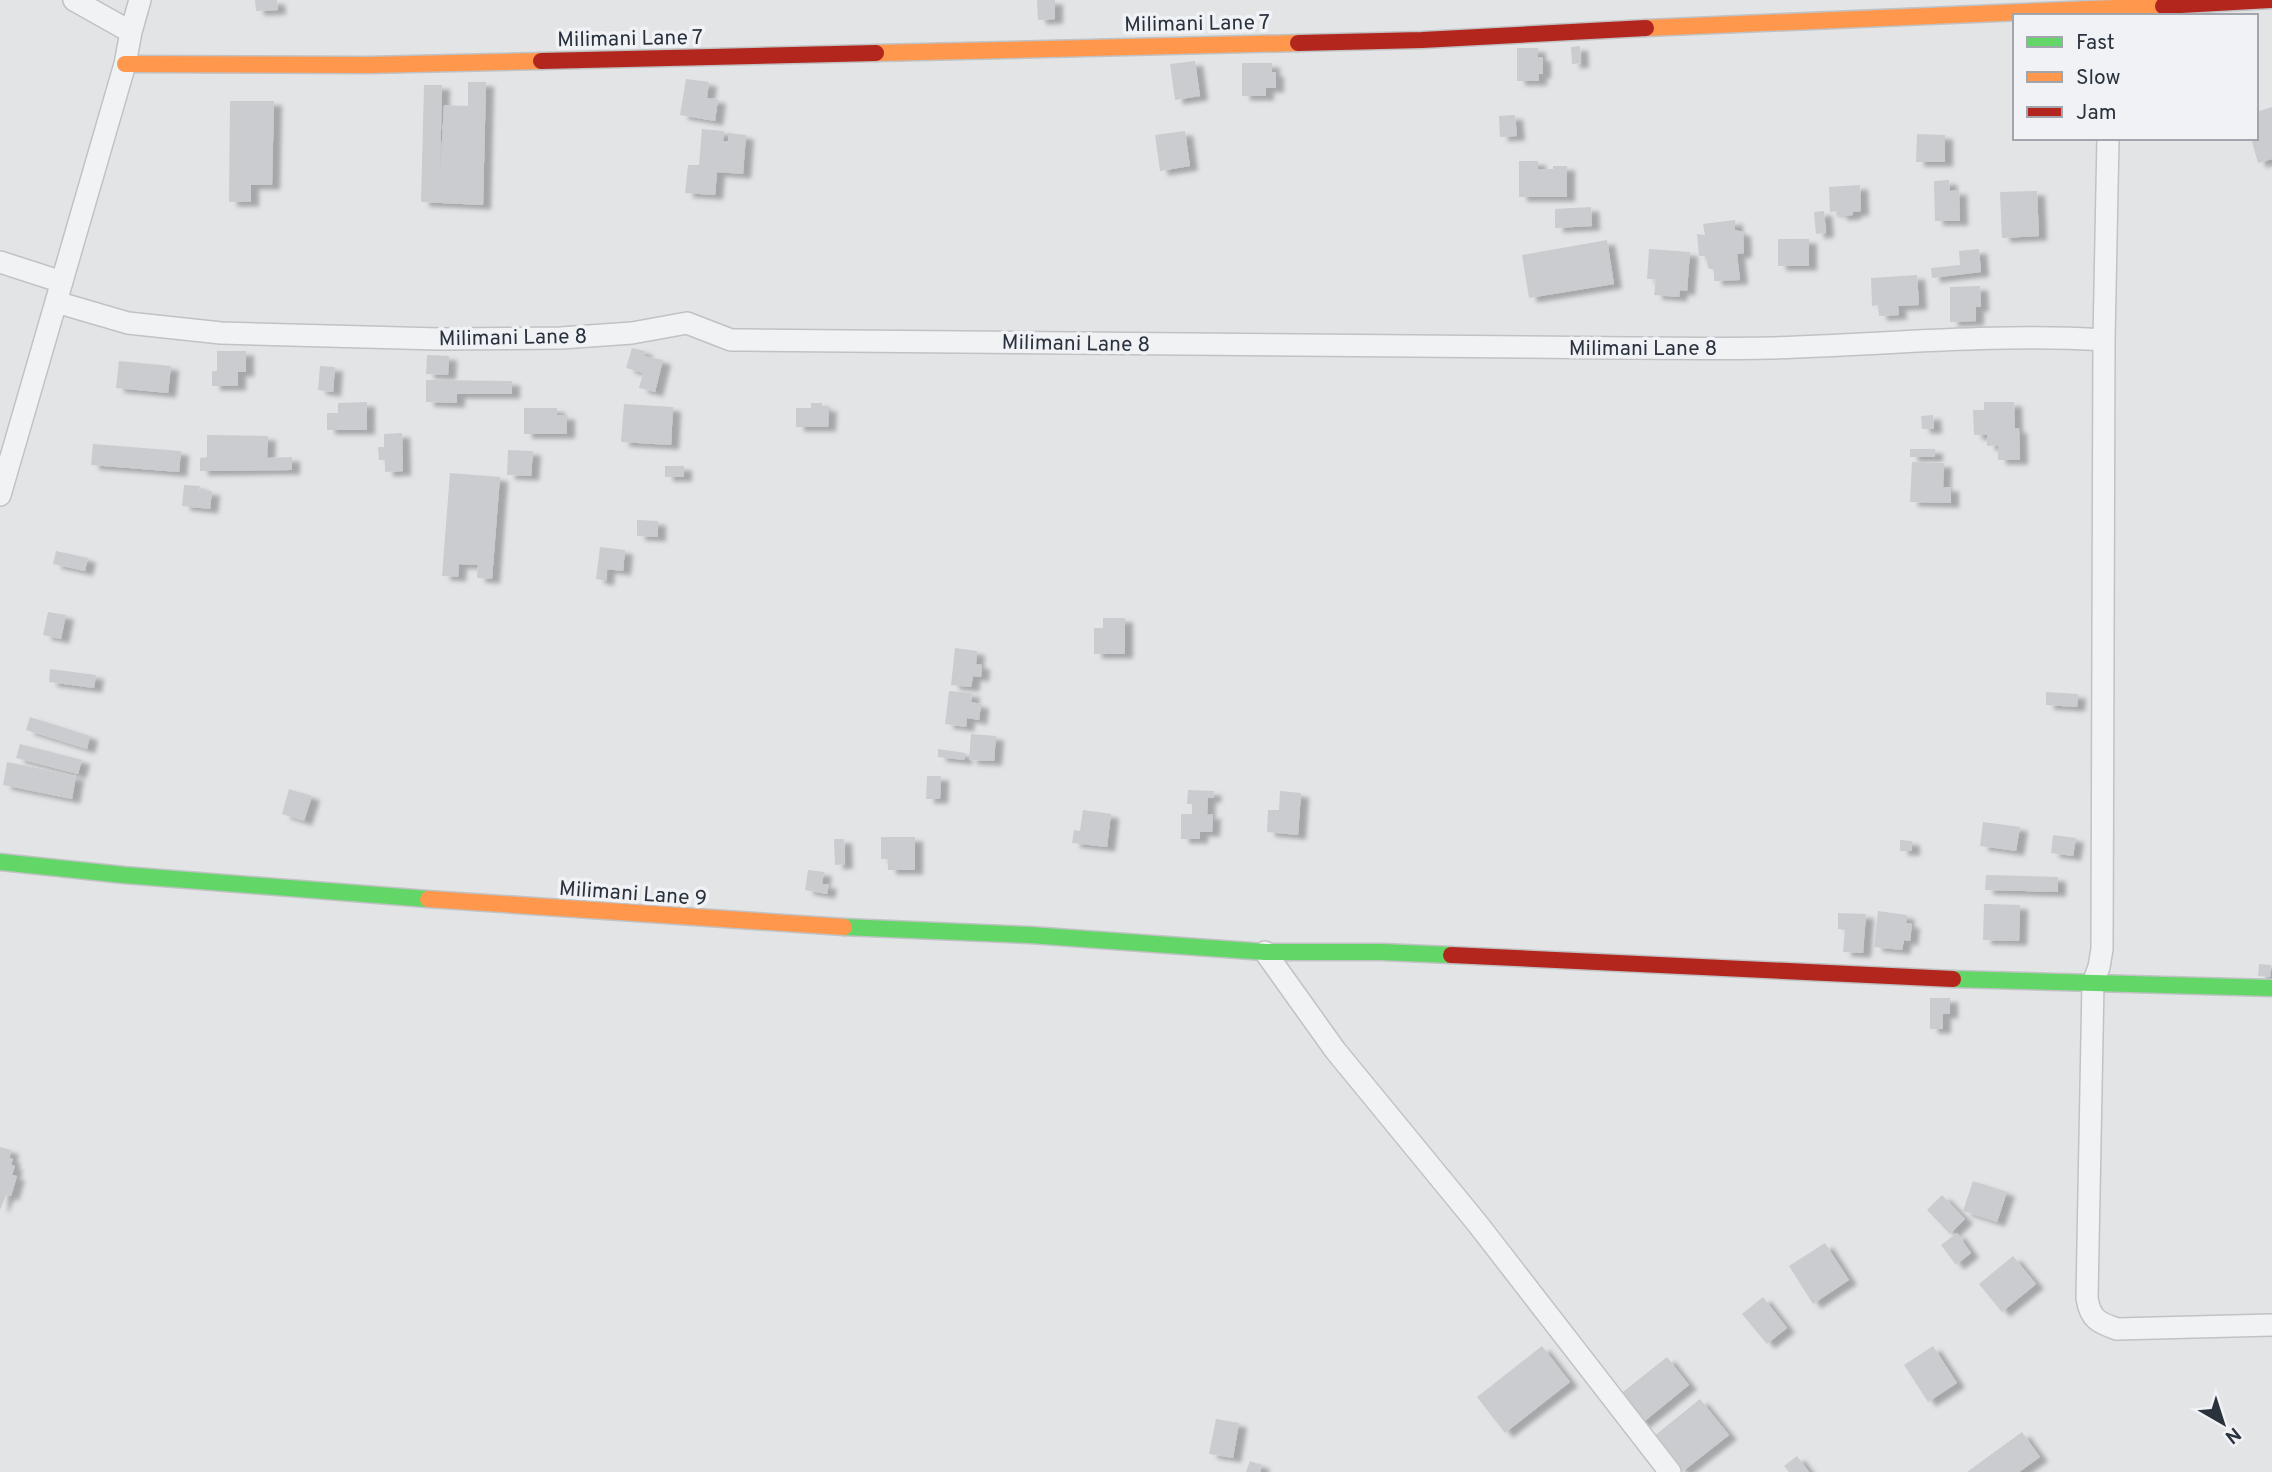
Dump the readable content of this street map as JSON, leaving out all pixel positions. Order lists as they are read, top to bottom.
{
  "streets": {
    "street": ["Milimani Lane 7", "Milimani Lane 8", "Milimani Lane 9"]
  },
  "legend": ["Fast", "Slow", "Jam"],
  "north": "bottom right"
}
